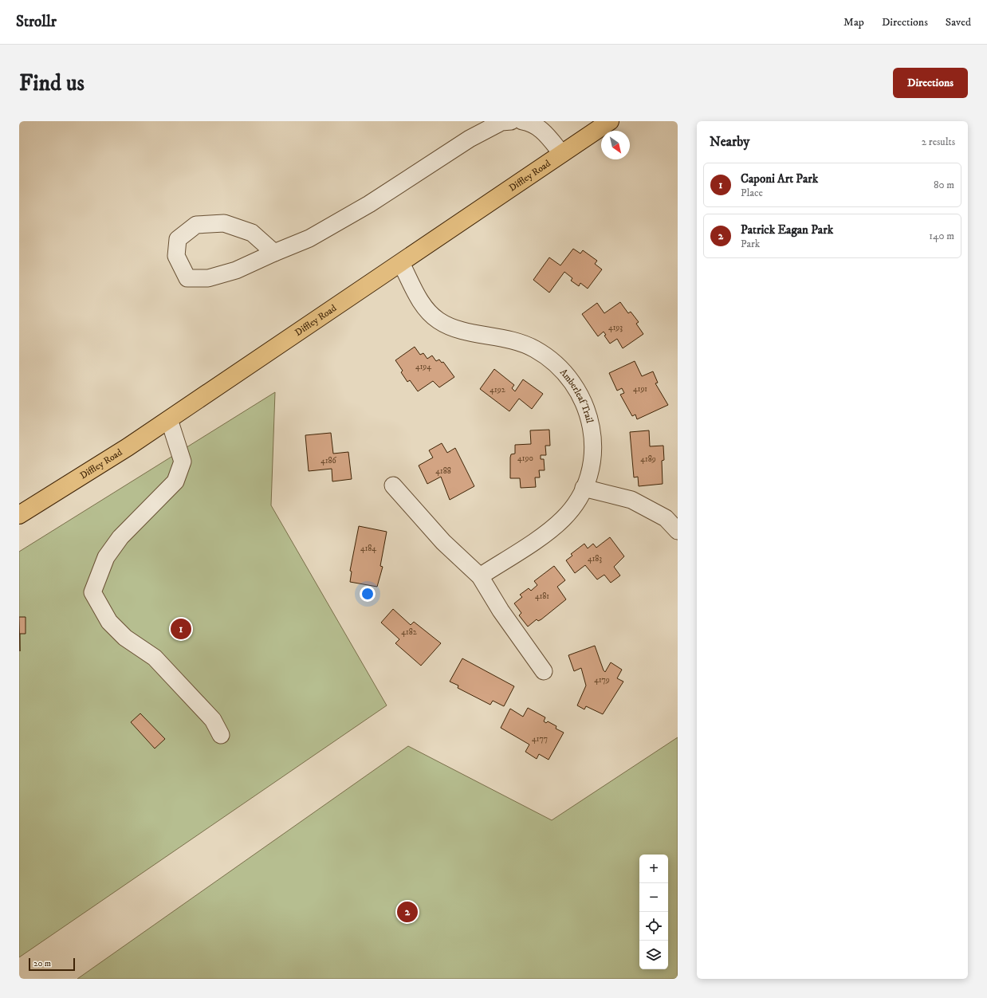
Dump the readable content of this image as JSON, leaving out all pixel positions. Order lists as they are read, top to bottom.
{
  "streets": {
    "main road": ["Diffley Road"],
    "street": ["Amberleaf Trail"]
  },
  "crossings": [
    ["Diffley Road", "Amberleaf Trail"]
  ],
  "house_numbers": [
    "4193",
    "4194",
    "4191",
    "4192",
    "4190",
    "4189",
    "4186",
    "4188",
    "4184",
    "4183",
    "4181",
    "4182",
    "4179",
    "4177"
  ],
  "scale_bar": "20 m",
  "north": "bottom right",
  "page": {
    "header": "Strollr",
    "nav": ["Map", "Directions", "Saved"],
    "buttons": "Directions",
    "title": "Find us",
    "heading": ["Nearby", "2 results"],
    "list": [
      {
        "mark": "1",
        "name": "Caponi Art Park",
        "note": "Place",
        "value": "80 m"
      },
      {
        "mark": "2",
        "name": "Patrick Eagan Park",
        "note": "Park",
        "value": "140 m"
      }
    ],
    "pins": ["1", "2"],
    "map_buttons": ["+", "−"],
    "scale": "20 m"
  }
}
